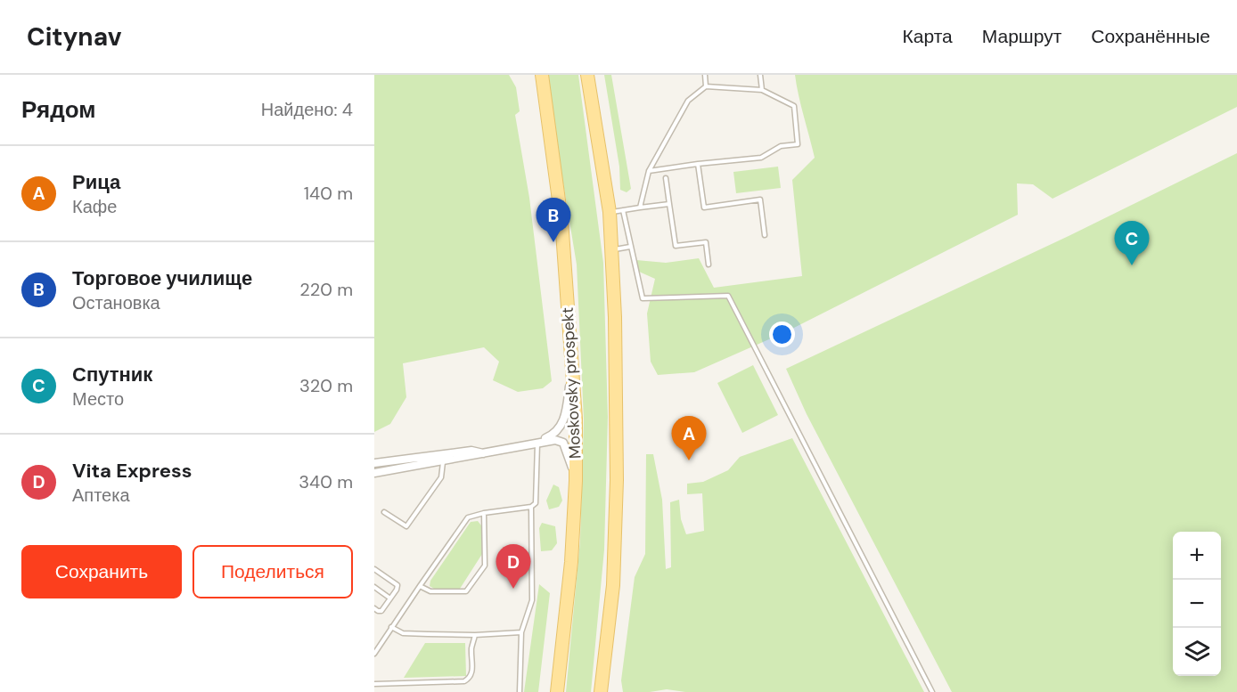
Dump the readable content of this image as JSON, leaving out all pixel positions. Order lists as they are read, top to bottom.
{
  "streets": {
    "main road": ["Moskovsky prospekt"]
  },
  "page": {
    "header": "Citynav",
    "nav": ["Карта", "Маршрут", "Сохранённые"],
    "heading": ["Рядом", "Найдено: 4"],
    "list": [
      {
        "mark": "A",
        "name": "Рица",
        "note": "Кафе",
        "value": "140 m"
      },
      {
        "mark": "B",
        "name": "Торговое училище",
        "note": "Остановка",
        "value": "220 m"
      },
      {
        "mark": "C",
        "name": "Спутник",
        "note": "Место",
        "value": "320 m"
      },
      {
        "mark": "D",
        "name": "Vita Express",
        "note": "Аптека",
        "value": "340 m"
      }
    ],
    "pins": [
      "B",
      "C",
      "A",
      "D"
    ],
    "buttons": ["Сохранить", "Поделиться"],
    "map_buttons": ["+", "−"]
  }
}
